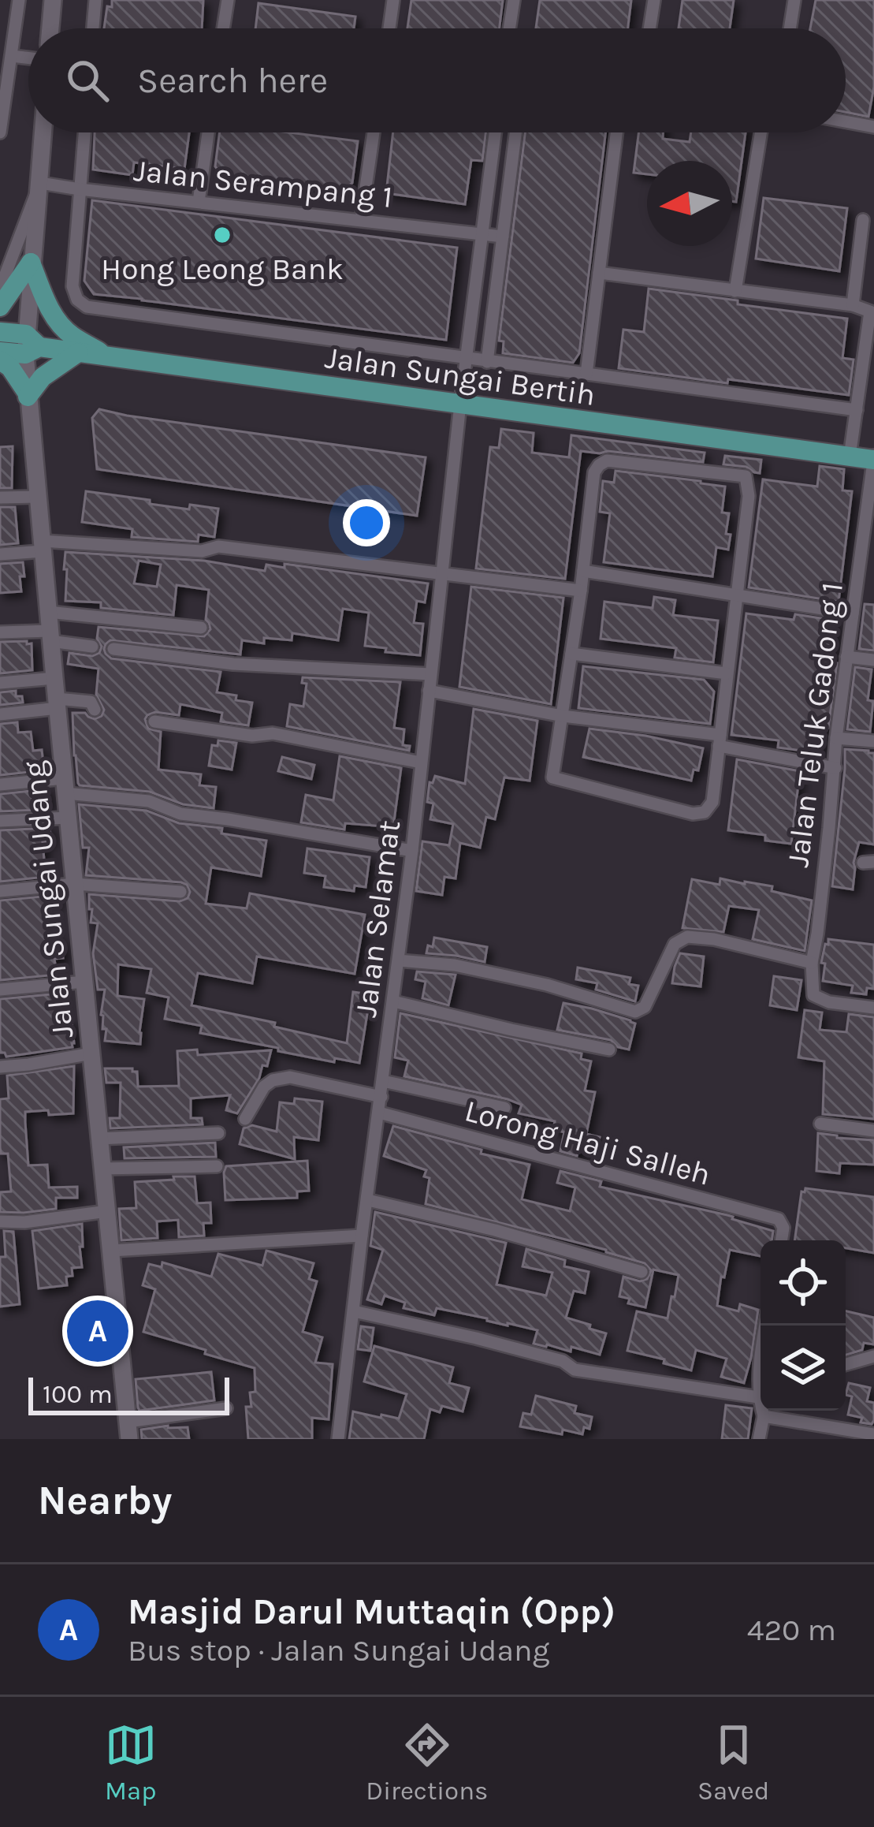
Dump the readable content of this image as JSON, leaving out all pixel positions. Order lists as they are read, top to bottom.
{
  "streets": {
    "main road": ["Jalan Sungai Bertih"],
    "street": [
      "Jalan Serampang 1",
      "Jalan Teluk Gadong 1",
      "Jalan Sungai Udang",
      "Jalan Selamat",
      "Lorong Haji Salleh"
    ]
  },
  "crossings": [
    ["Jalan Serampang 1", "Jalan Sungai Bertih"],
    ["Jalan Serampang 1", "Jalan Sungai Udang"],
    ["Jalan Serampang 1", "Jalan Selamat"],
    ["Jalan Sungai Bertih", "Jalan Teluk Gadong 1"],
    ["Jalan Sungai Bertih", "Jalan Sungai Udang"],
    ["Jalan Sungai Bertih", "Jalan Selamat"],
    ["Jalan Selamat", "Lorong Haji Salleh"]
  ],
  "places": ["Hong Leong Bank"],
  "scale_bar": "100 m",
  "north": "left",
  "page": {
    "search": "Search here",
    "pins": "A",
    "scale": "100 m",
    "heading": "Nearby",
    "list": [
      {
        "mark": "A",
        "name": "Masjid Darul Muttaqin (Opp)",
        "note": "Bus stop · Jalan Sungai Udang",
        "value": "420 m"
      }
    ],
    "nav": ["Map", "Directions", "Saved"]
  }
}
